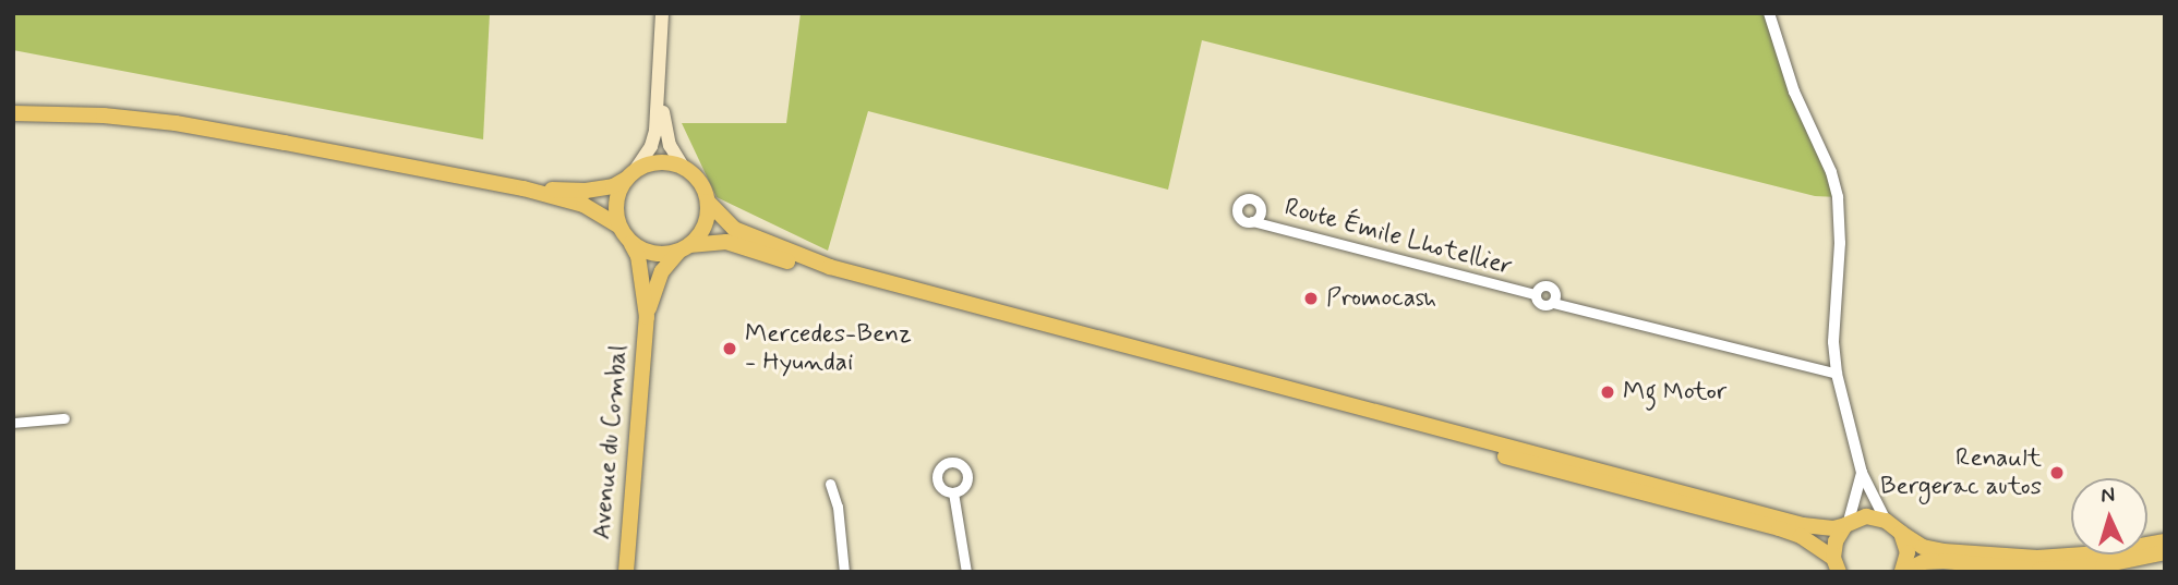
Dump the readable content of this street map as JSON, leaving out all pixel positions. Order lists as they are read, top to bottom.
{
  "streets": {
    "main road": ["Avenue du Combal"],
    "street": ["Route Émile Lhotellier"]
  },
  "places": [
    "Promocash",
    "Mercedes-Benz - Hyundai",
    "Mg Motor",
    "Renault Bergerac autos"
  ],
  "north": "top"
}
